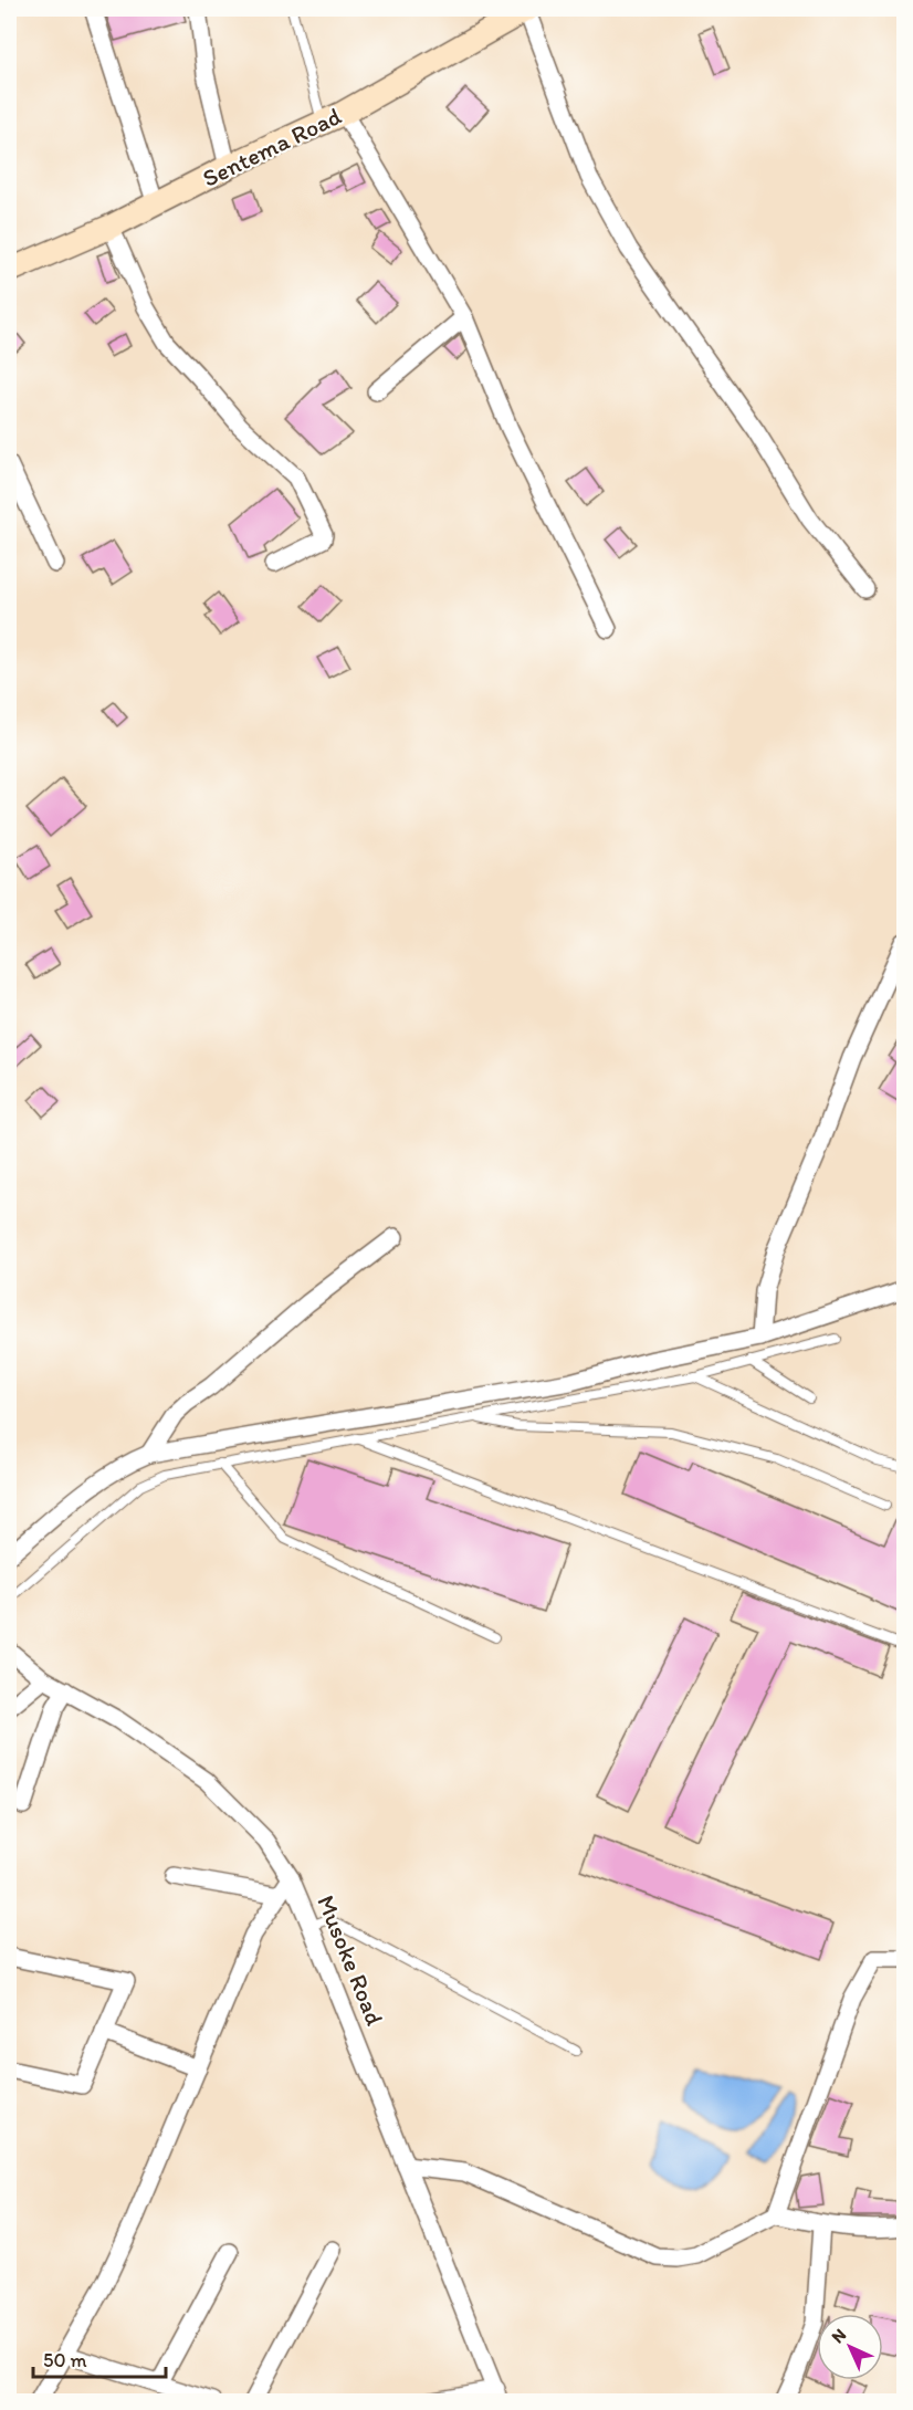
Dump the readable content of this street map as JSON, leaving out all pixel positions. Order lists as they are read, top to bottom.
{
  "streets": {
    "main road": ["Sentema Road"],
    "street": ["Musoke Road"]
  },
  "scale_bar": "50 m",
  "north": "top left"
}
